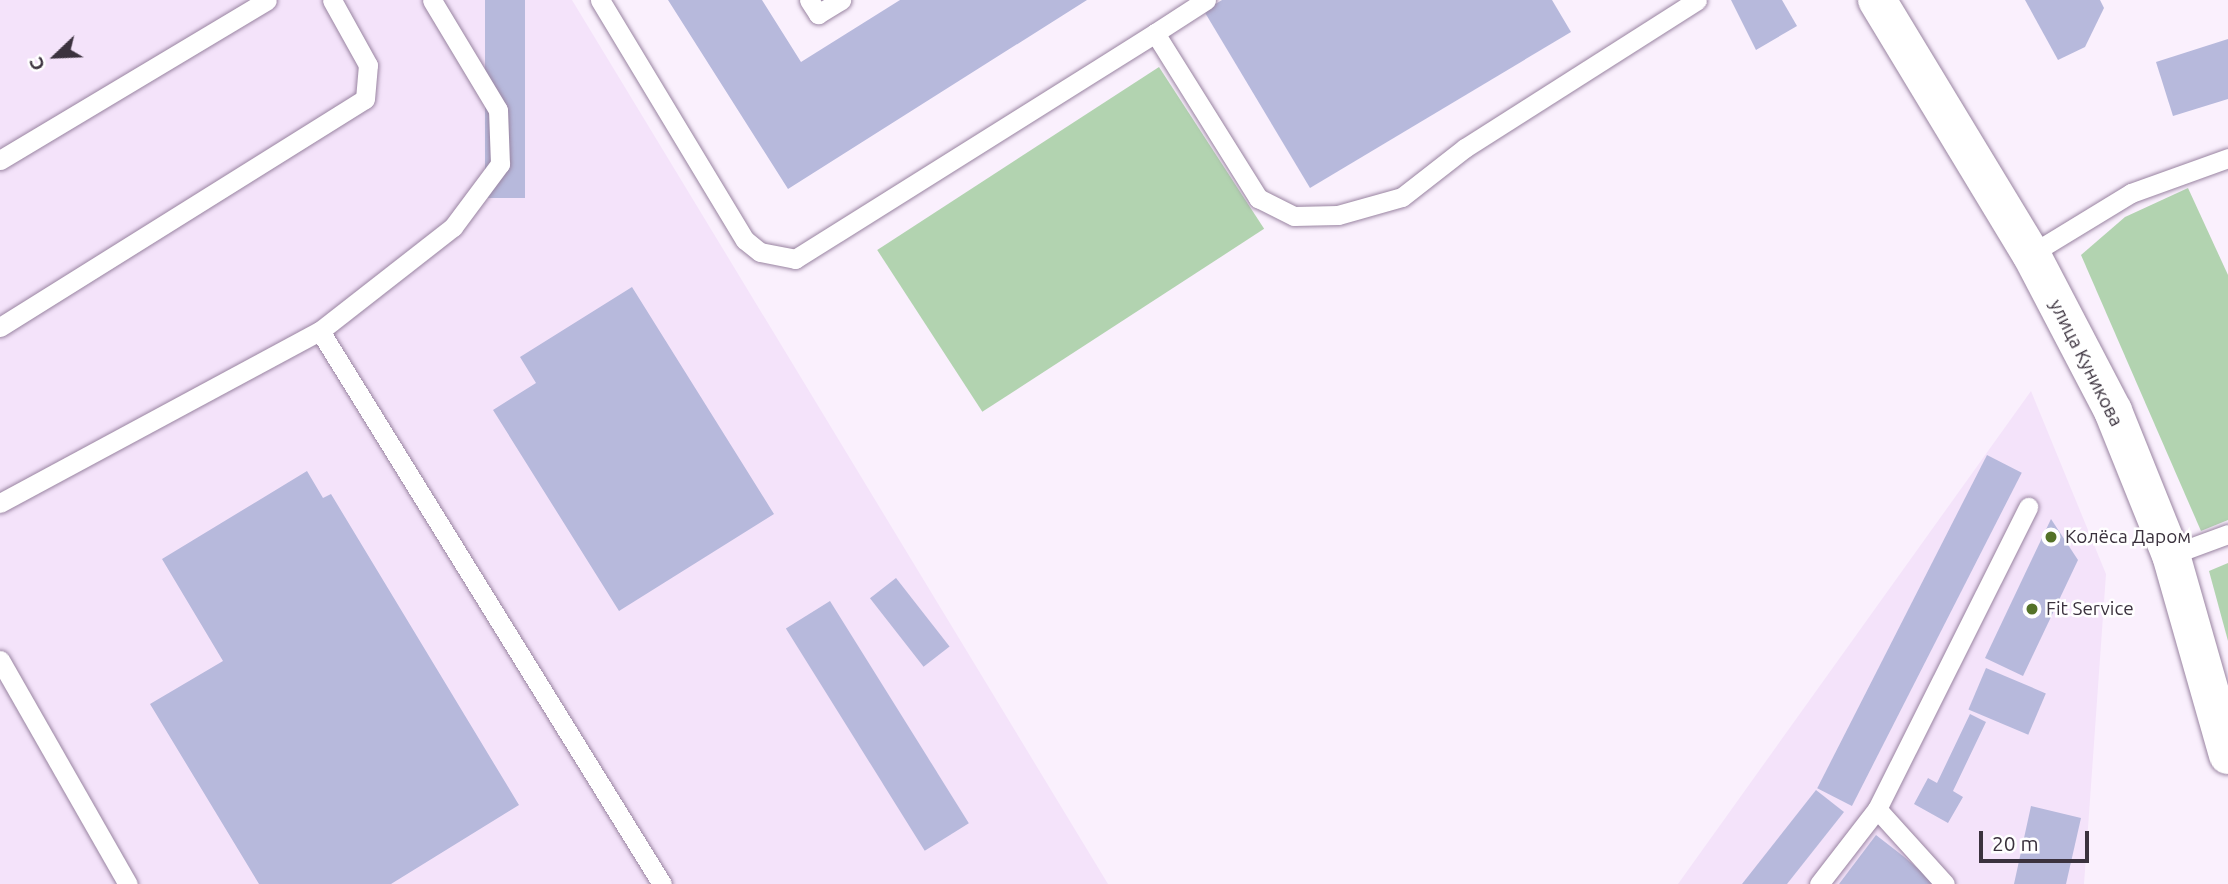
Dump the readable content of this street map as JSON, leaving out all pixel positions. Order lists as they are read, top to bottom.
{
  "streets": {
    "street": ["улица Куникова"]
  },
  "places": ["Колёса Даром", "Fit Service"],
  "scale_bar": "20 m",
  "north": "bottom left"
}
